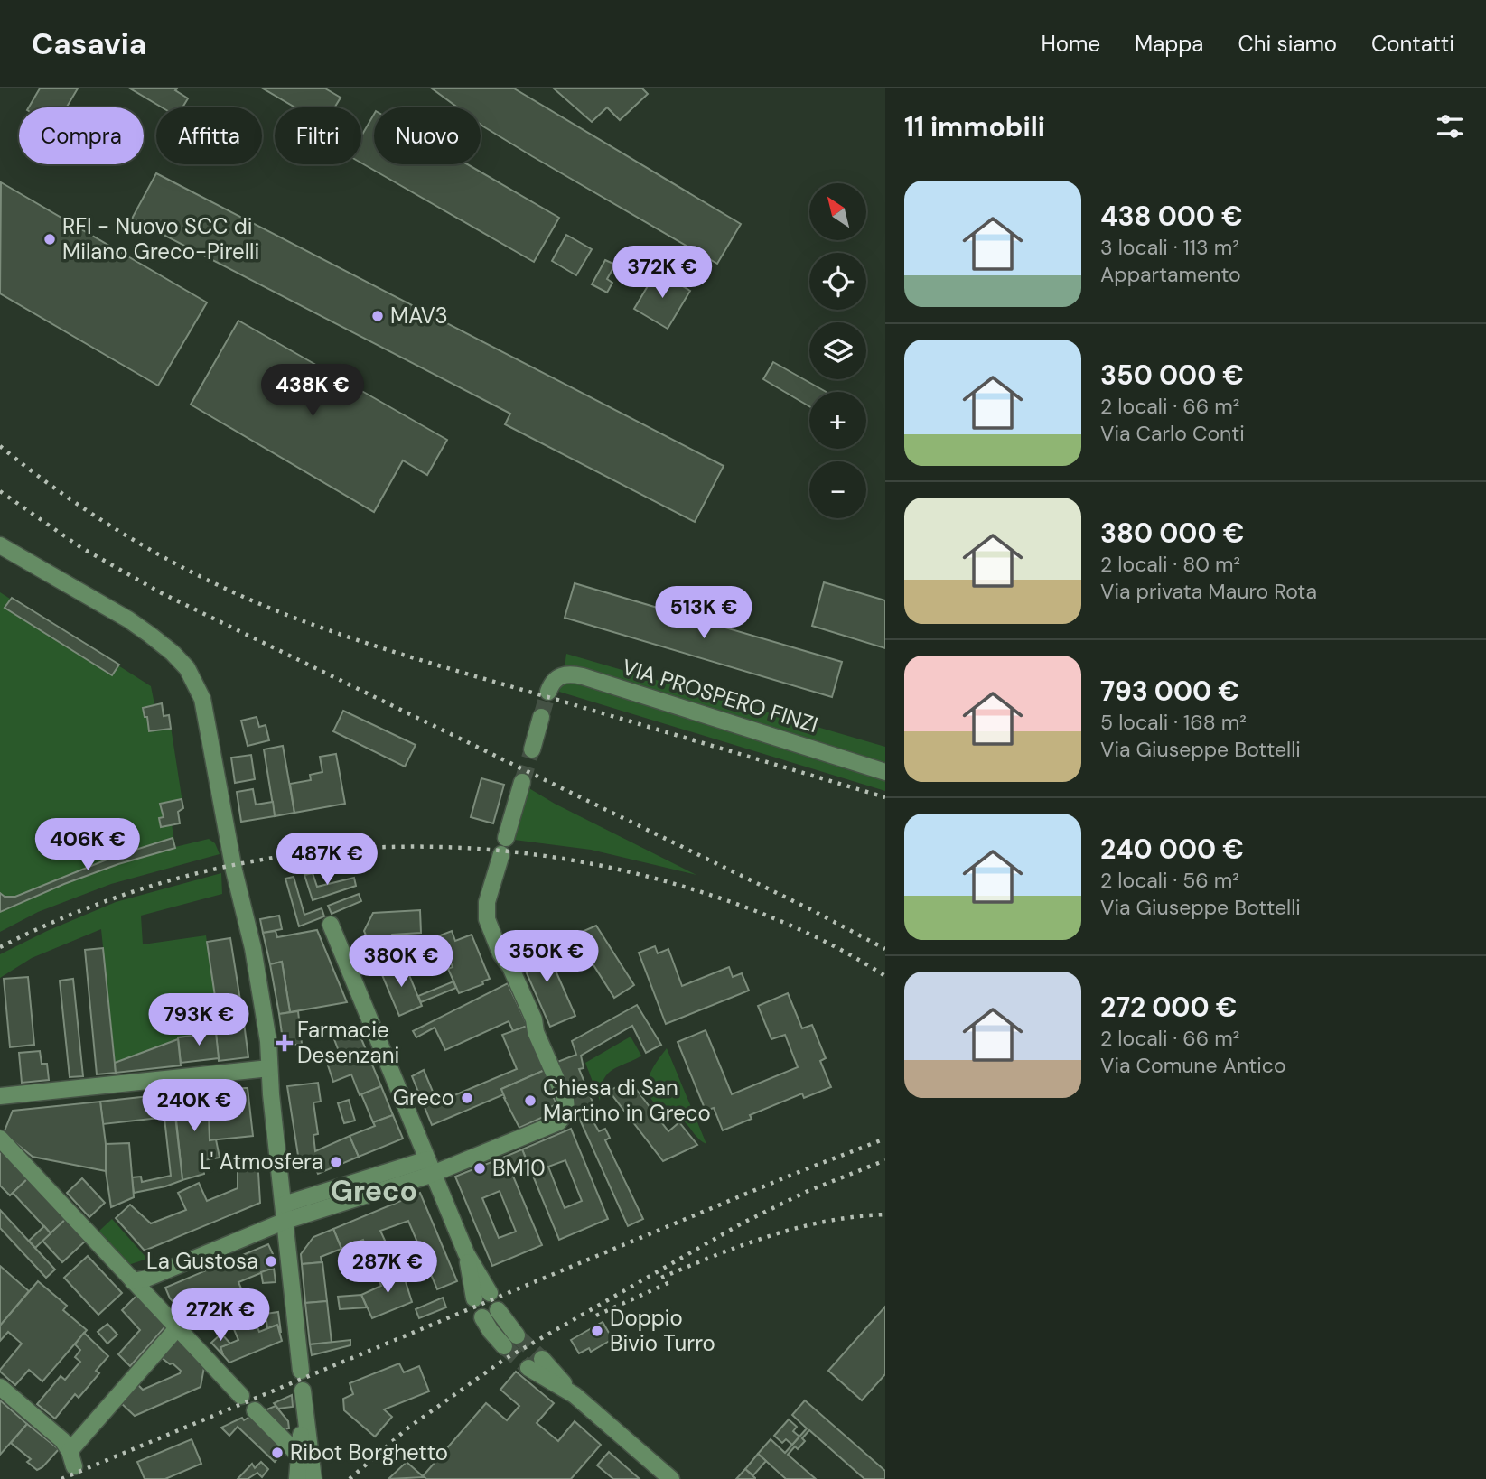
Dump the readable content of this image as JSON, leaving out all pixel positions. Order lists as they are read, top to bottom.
{
  "streets": {
    "street": ["VIA PROSPERO FINZI"]
  },
  "districts": ["Greco"],
  "places": {
    "other": [
      "RFI - Nuovo SCC di Milano Greco-Pirelli",
      "MAV3",
      "Greco",
      "Chiesa di San Martino in Greco",
      "L' Atmosfera",
      "BM10",
      "La Gustosa",
      "Doppio Bivio Turro",
      "Ribot Borghetto"
    ],
    "health": ["Farmacie Desenzani"]
  },
  "north": "top left",
  "page": {
    "header": "Casavia",
    "nav": [
      "Home",
      "Mappa",
      "Chi siamo",
      "Contatti"
    ],
    "heading": "11 immobili",
    "chip": [
      "Compra",
      "Affitta",
      "Filtri",
      "Nuovo"
    ],
    "list": [
      {
        "name": "438 000 €",
        "note": "3 locali · 113 m² · Appartamento"
      },
      {
        "name": "350 000 €",
        "note": "2 locali · 66 m² · Via Carlo Conti"
      },
      {
        "name": "380 000 €",
        "note": "2 locali · 80 m² · Via privata Mauro Rota"
      },
      {
        "name": "793 000 €",
        "note": "5 locali · 168 m² · Via Giuseppe Bottelli"
      },
      {
        "name": "240 000 €",
        "note": "2 locali · 56 m² · Via Giuseppe Bottelli"
      },
      {
        "name": "272 000 €",
        "note": "2 locali · 66 m² · Via Comune Antico"
      }
    ],
    "map_buttons": ["+", "−"],
    "price": [
      "372K €",
      "438K €",
      "513K €",
      "406K €",
      "487K €",
      "350K €",
      "380K €",
      "793K €",
      "240K €",
      "287K €",
      "272K €"
    ]
  }
}
